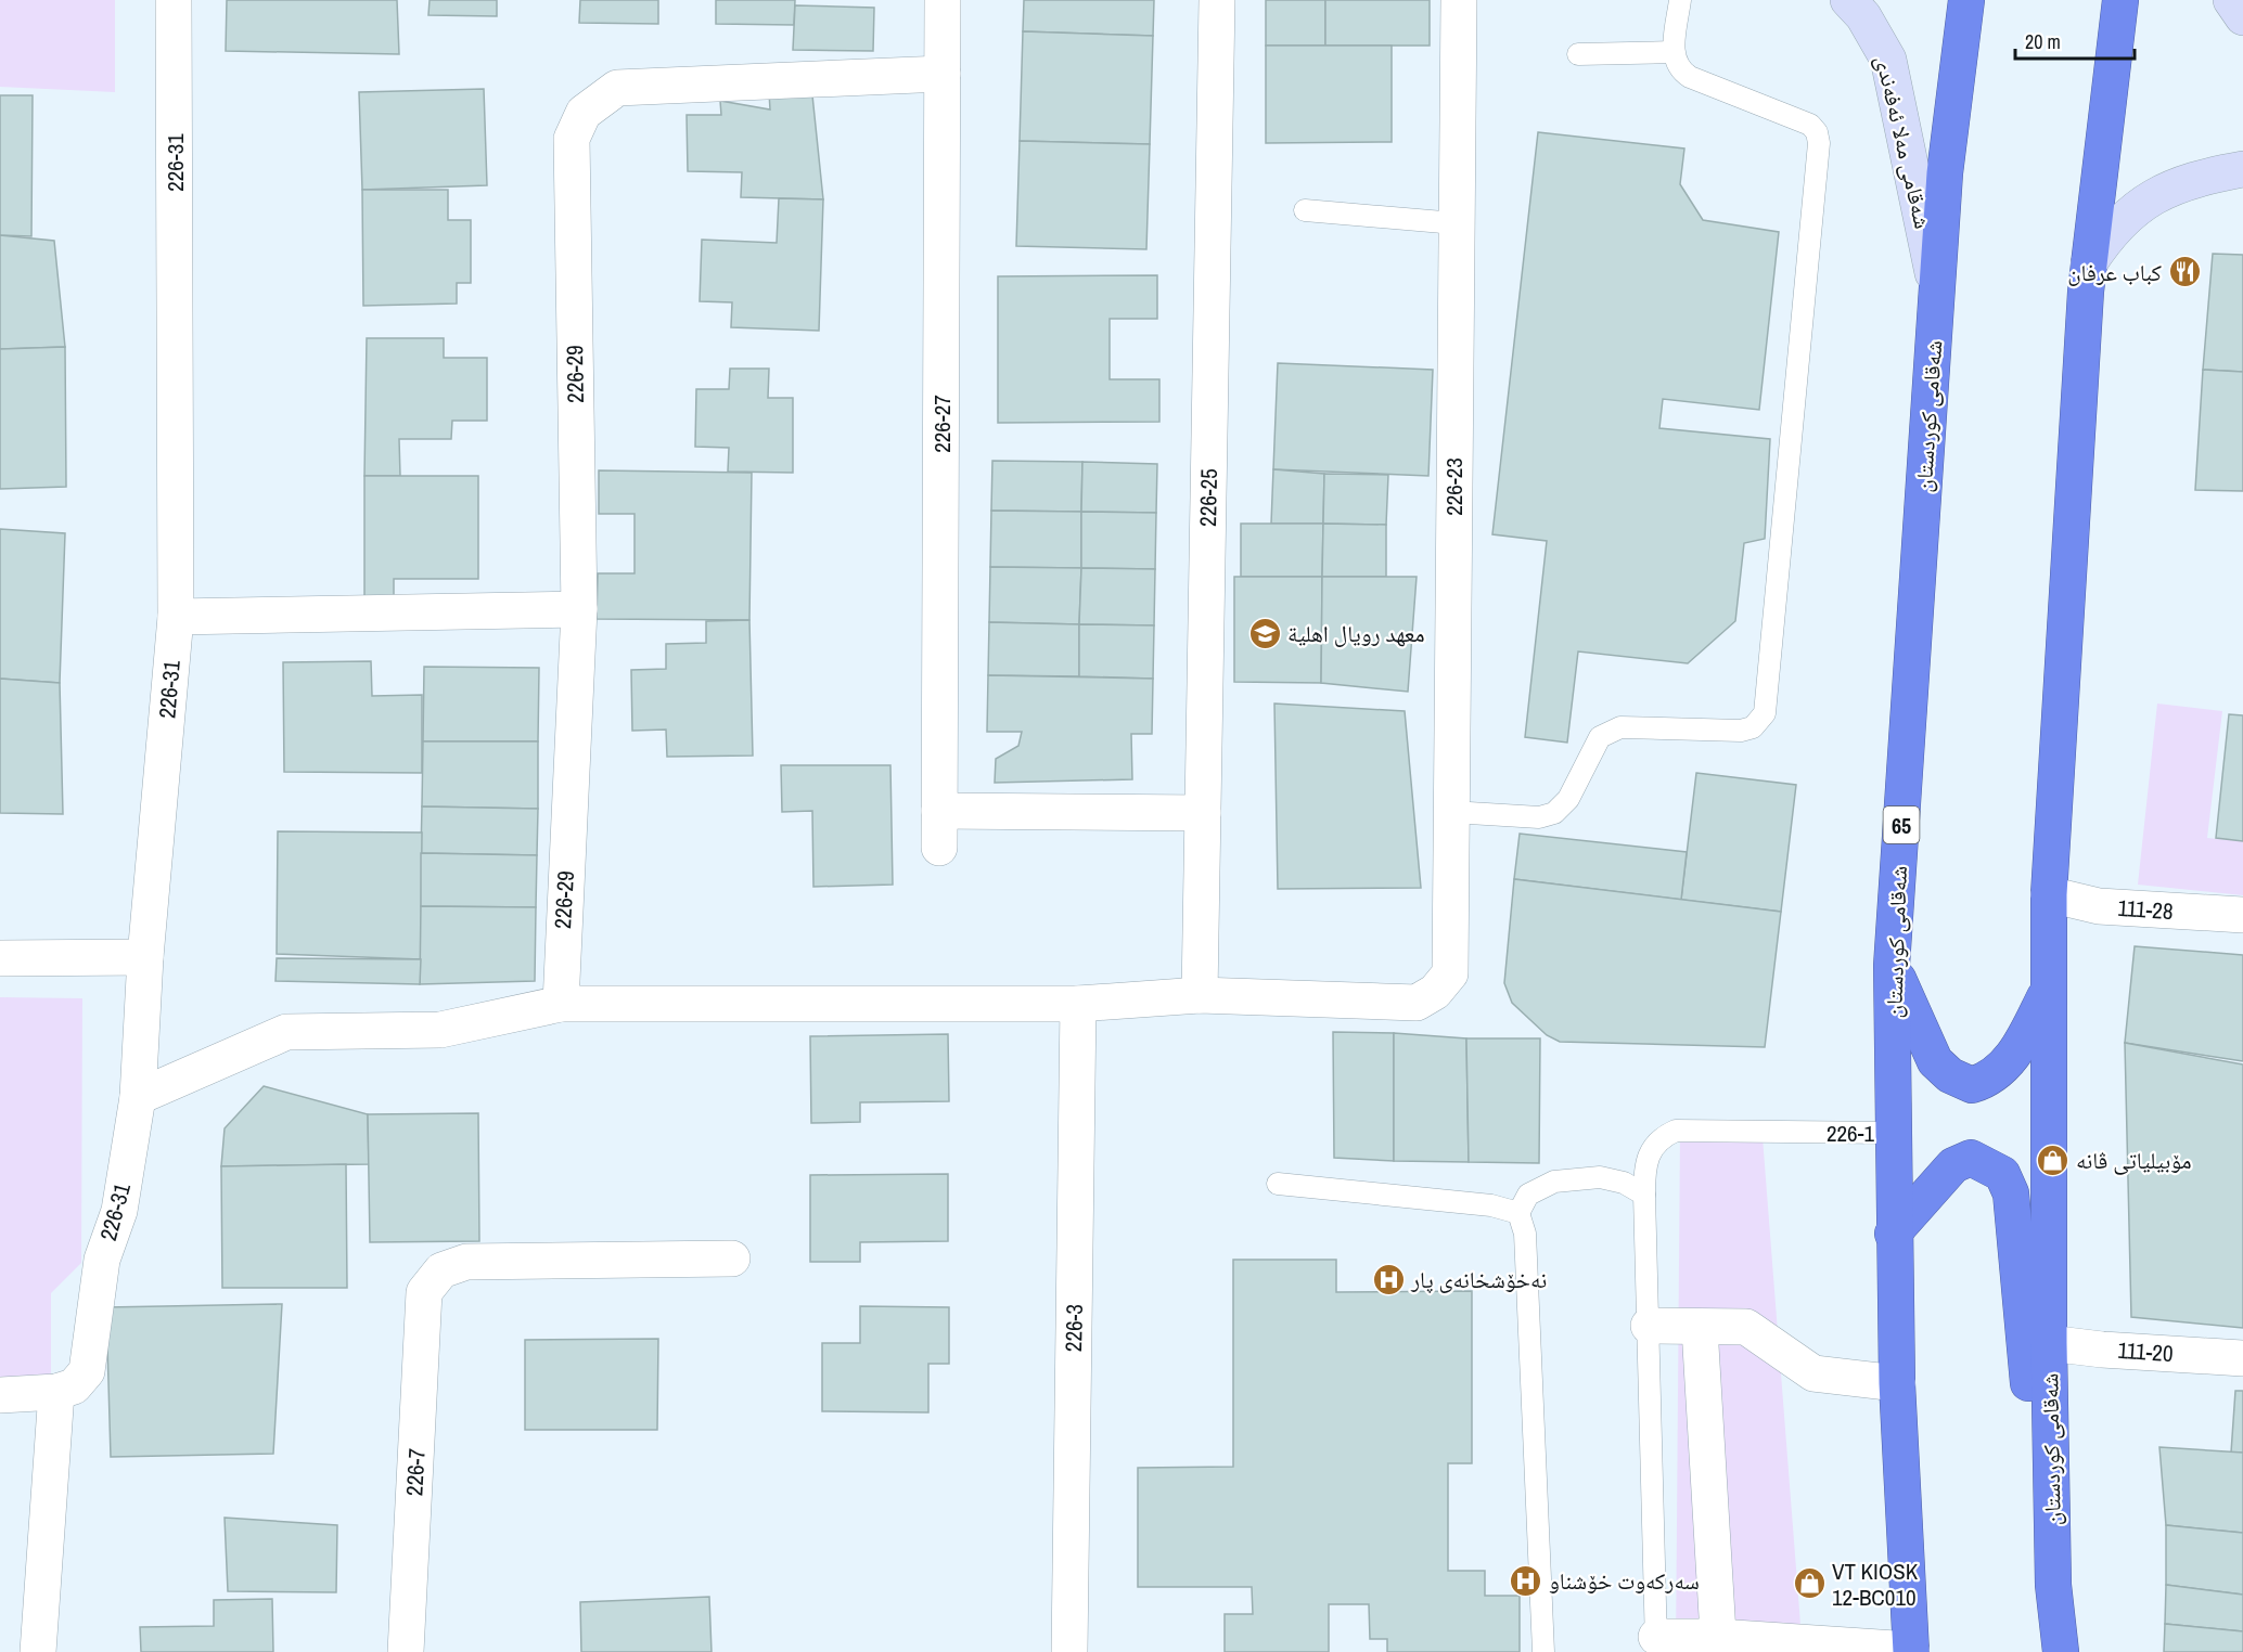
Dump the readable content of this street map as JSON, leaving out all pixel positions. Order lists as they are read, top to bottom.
{
  "streets": {
    "highway": ["شەقامی کوردستان", "65"],
    "main road": ["شەقامی مەلا ئەفەندی"],
    "street": [
      "226-31",
      "226-29",
      "226-27",
      "226-23",
      "226-25",
      "111-28",
      "226-3",
      "111-20",
      "226-7"
    ],
    "lane": ["226-1"]
  },
  "crossings": [
    ["شەقامی مەلا ئەفەندی", "شەقامی کوردستان"],
    ["226-29", "226-27"],
    ["شەقامی کوردستان", "111-28"],
    ["شەقامی کوردستان", "226-1"],
    ["شەقامی کوردستان", "111-20"],
    ["226-23", "226-25"]
  ],
  "places": {
    "restaurant": ["كباب عرفان"],
    "school or university": ["معهد رويال اهلية"],
    "shop": ["مۆبیلیاتی ڤانە", "VT KIOSK 12-BC010"],
    "hospital": ["نەخۆشخانەی پار", "سەرکەوت خۆشناو"]
  },
  "scale_bar": "20 m"
}
